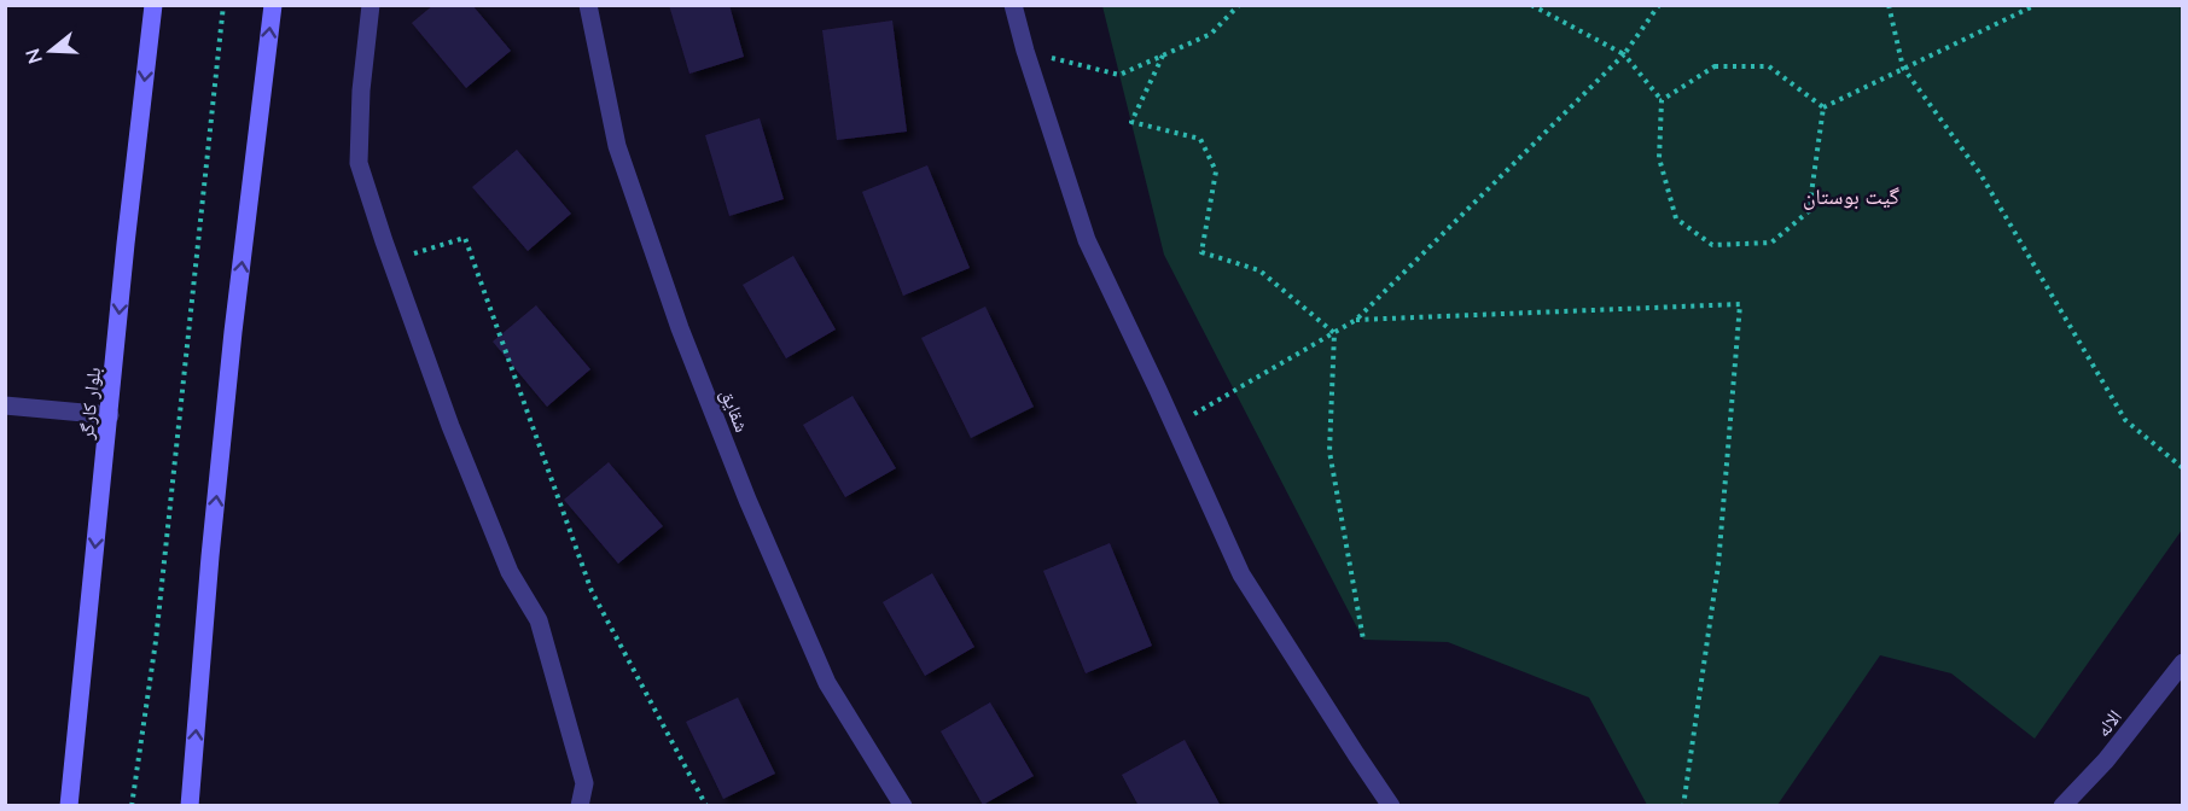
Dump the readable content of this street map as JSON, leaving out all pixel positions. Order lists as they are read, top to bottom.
{
  "streets": {
    "main road": ["بلوار کارگر"],
    "street": ["شقایق", "الاله"]
  },
  "districts": ["گیت بوستان"],
  "north": "left"
}
